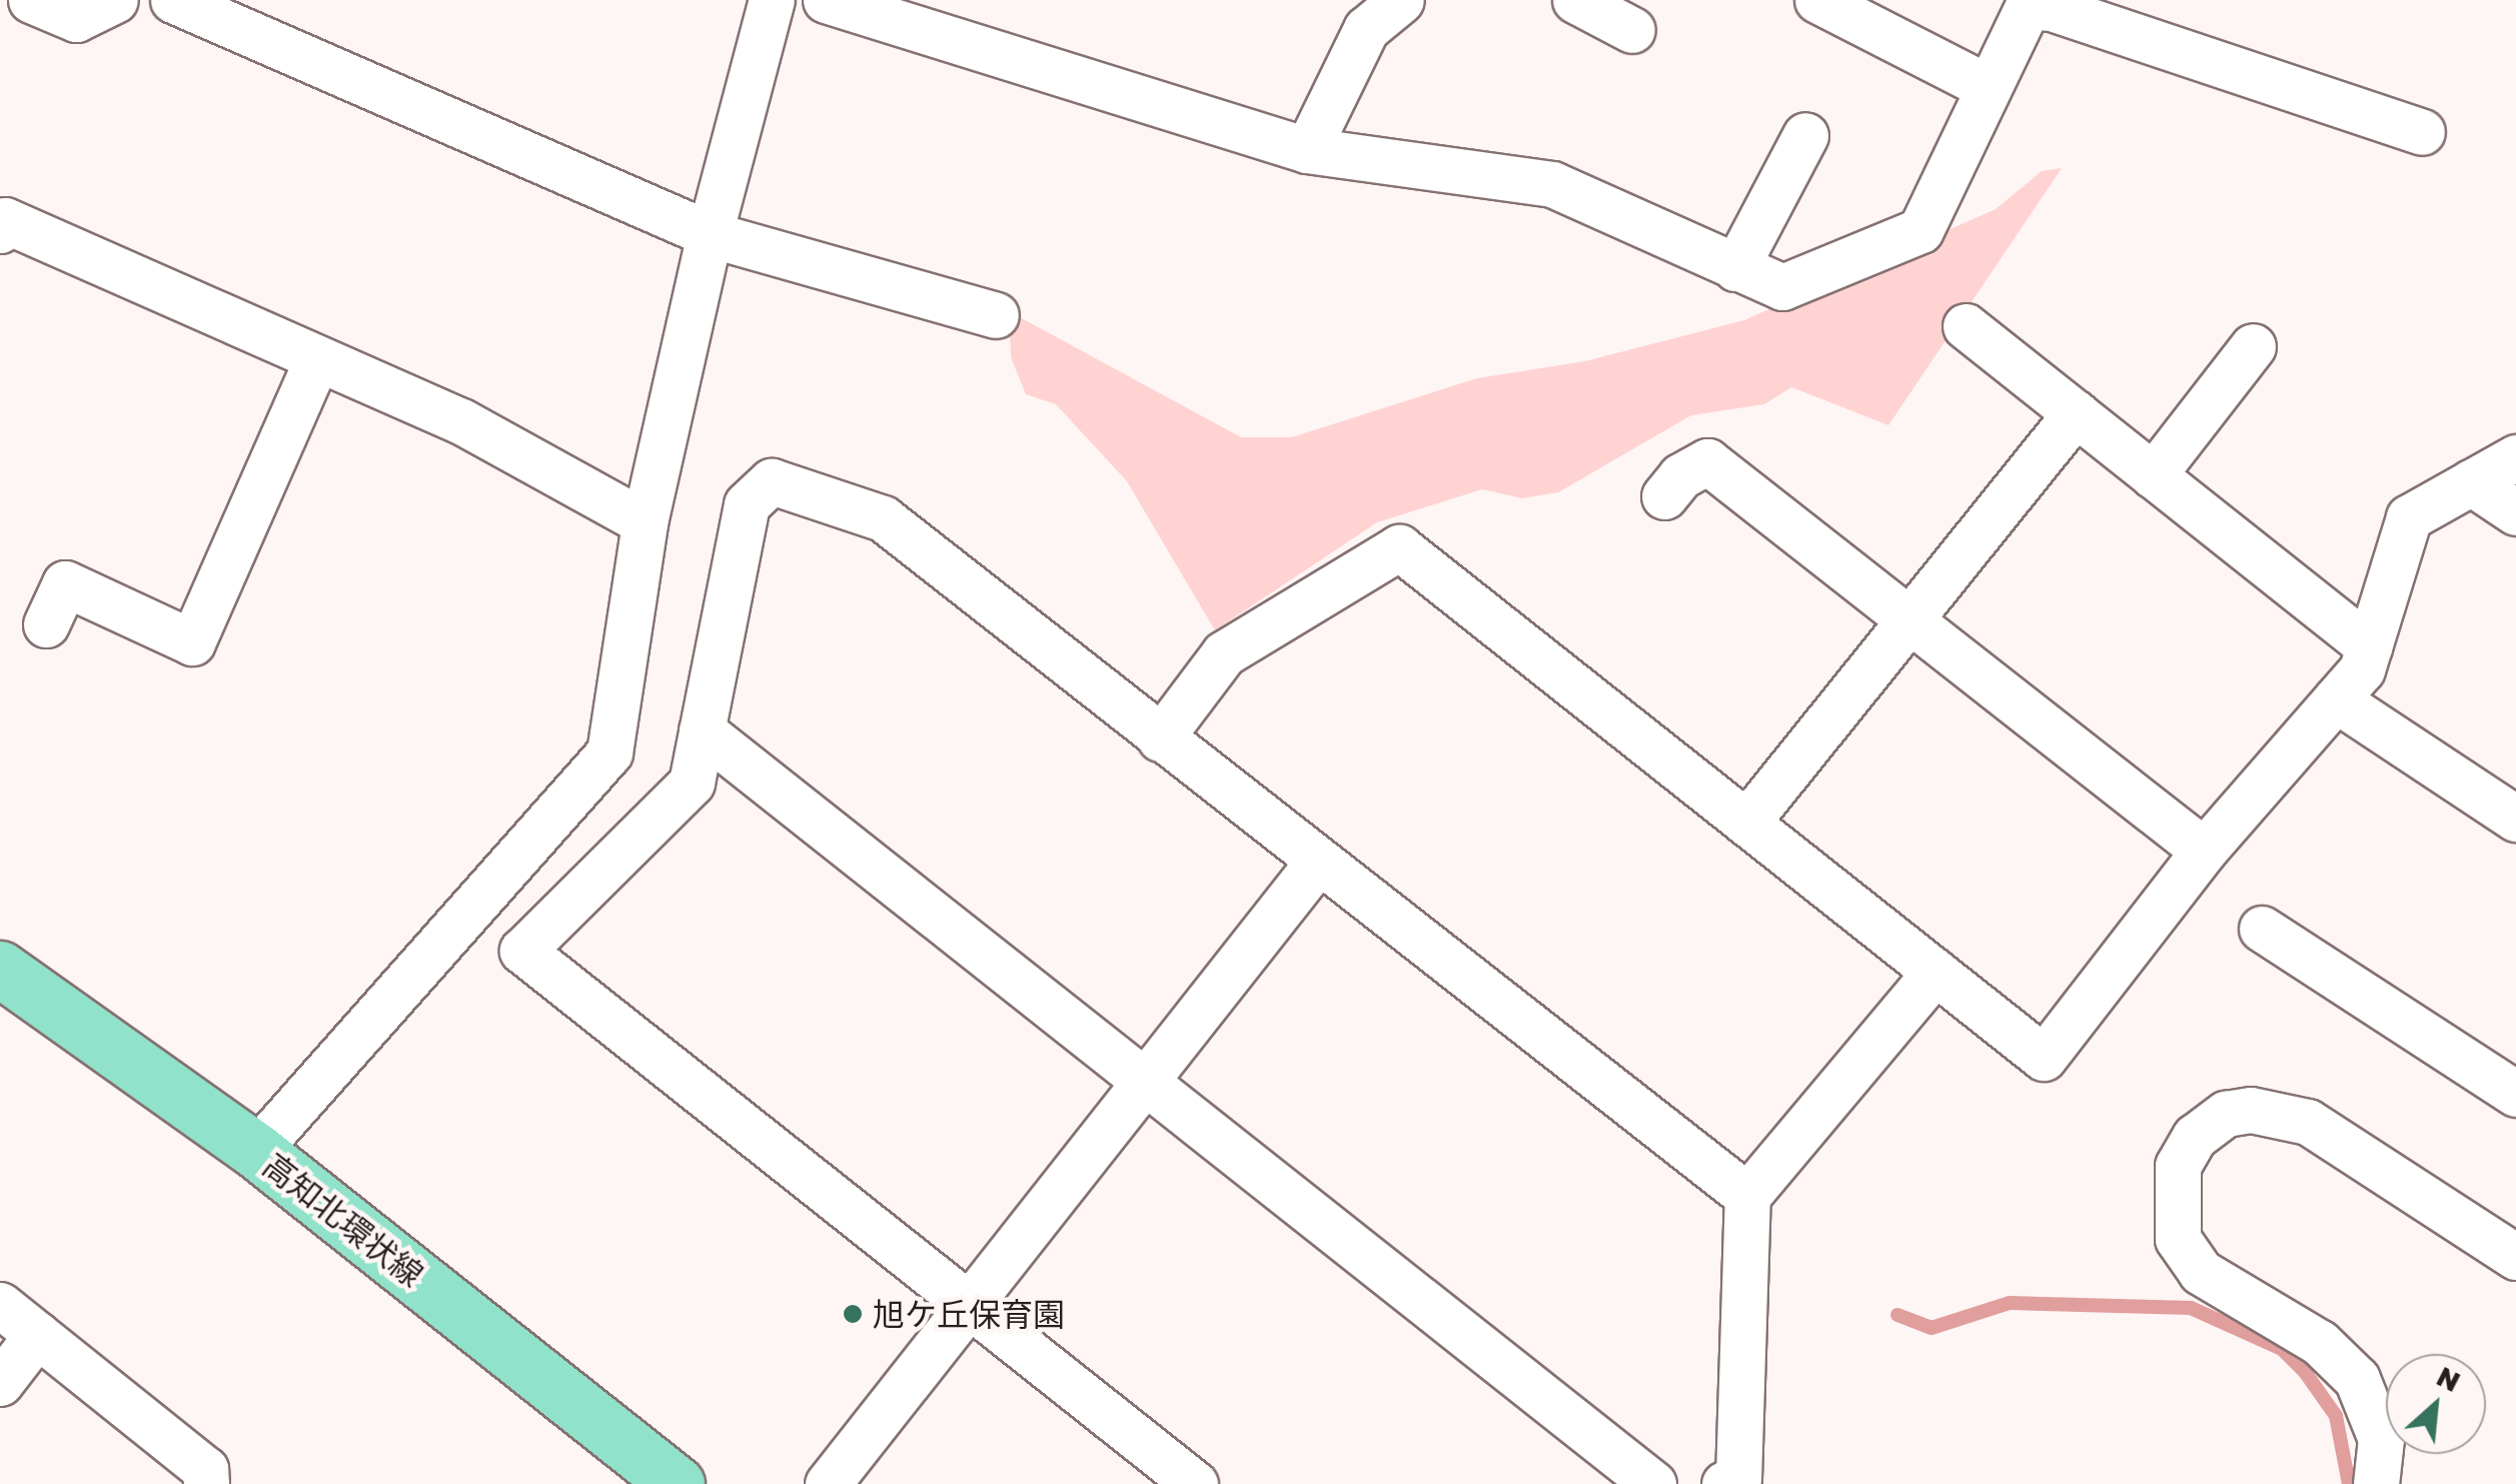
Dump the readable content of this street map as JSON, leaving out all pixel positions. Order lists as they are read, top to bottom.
{
  "streets": {
    "main road": ["高知北環状線"]
  },
  "places": ["旭ケ丘保育園"],
  "north": "top right"
}
